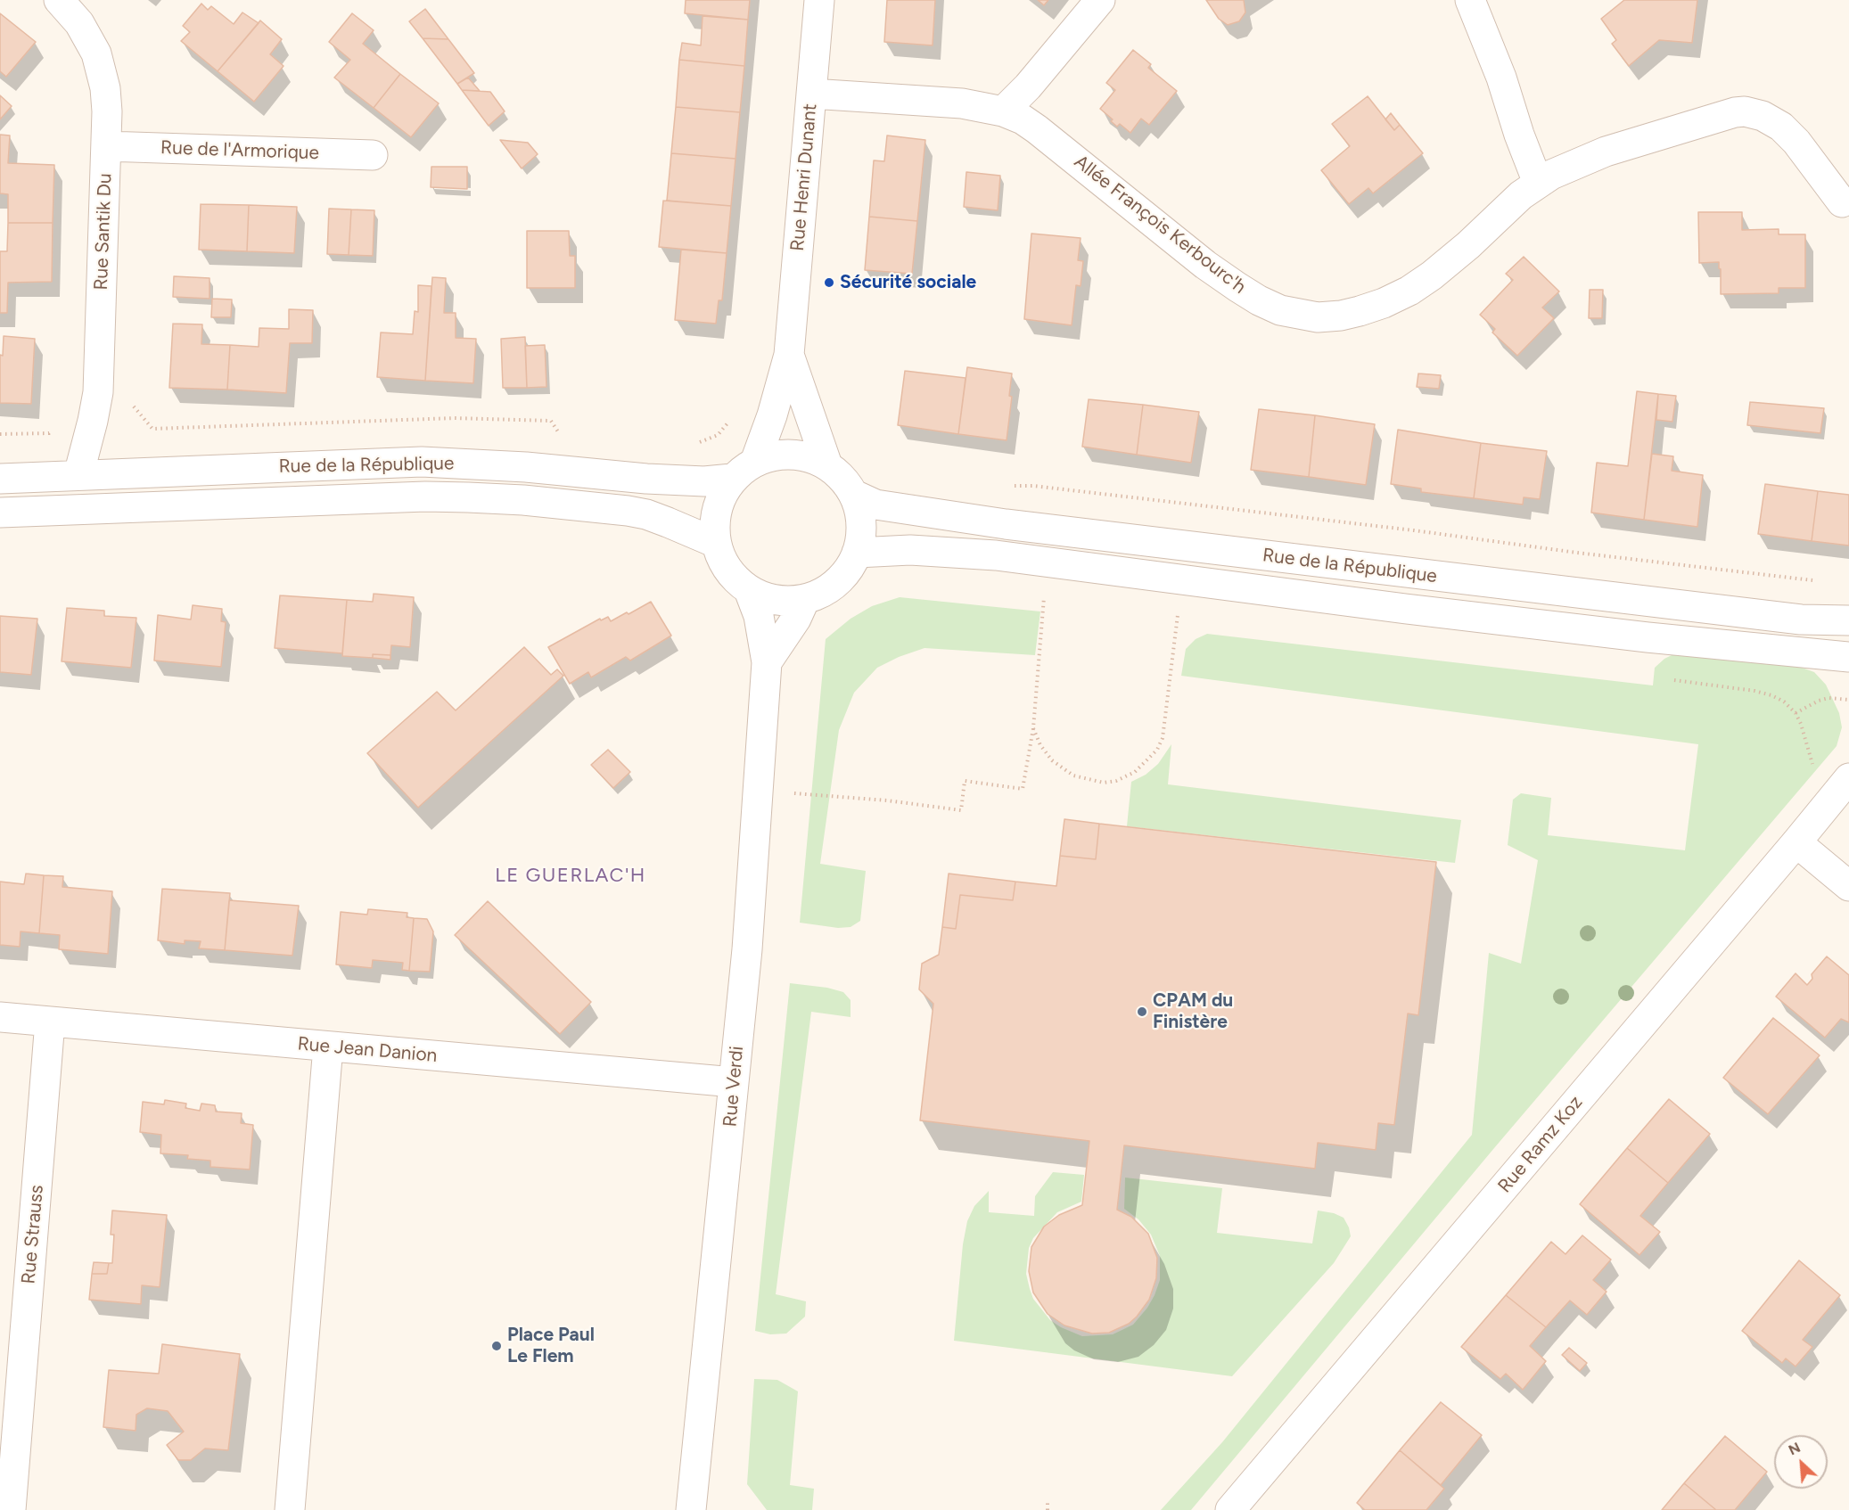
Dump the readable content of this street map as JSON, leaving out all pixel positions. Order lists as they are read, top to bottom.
{
  "streets": {
    "street": [
      "Rue de l'Armorique",
      "Rue Henri Dunant",
      "Allée François Kerbourc'h",
      "Rue Santik Du",
      "Rue de la République",
      "Rue Jean Danion",
      "Rue Verdi",
      "Rue Ramz Koz",
      "Rue Strauss"
    ]
  },
  "crossings": [
    ["Rue de l'Armorique", "Rue Santik Du"],
    ["Rue Henri Dunant", "Allée François Kerbourc'h"],
    ["Rue Henri Dunant", "Rue de la République"],
    ["Rue Henri Dunant", "Rue Verdi"],
    ["Rue Santik Du", "Rue de la République"],
    ["Rue de la République", "Rue Verdi"],
    ["Rue Jean Danion", "Rue Verdi"],
    ["Rue Jean Danion", "Rue Strauss"]
  ],
  "districts": ["LE GUERLAC'H"],
  "places": ["Sécurité sociale", "CPAM du Finistère", "Place Paul Le Flem"],
  "north": "top left"
}
